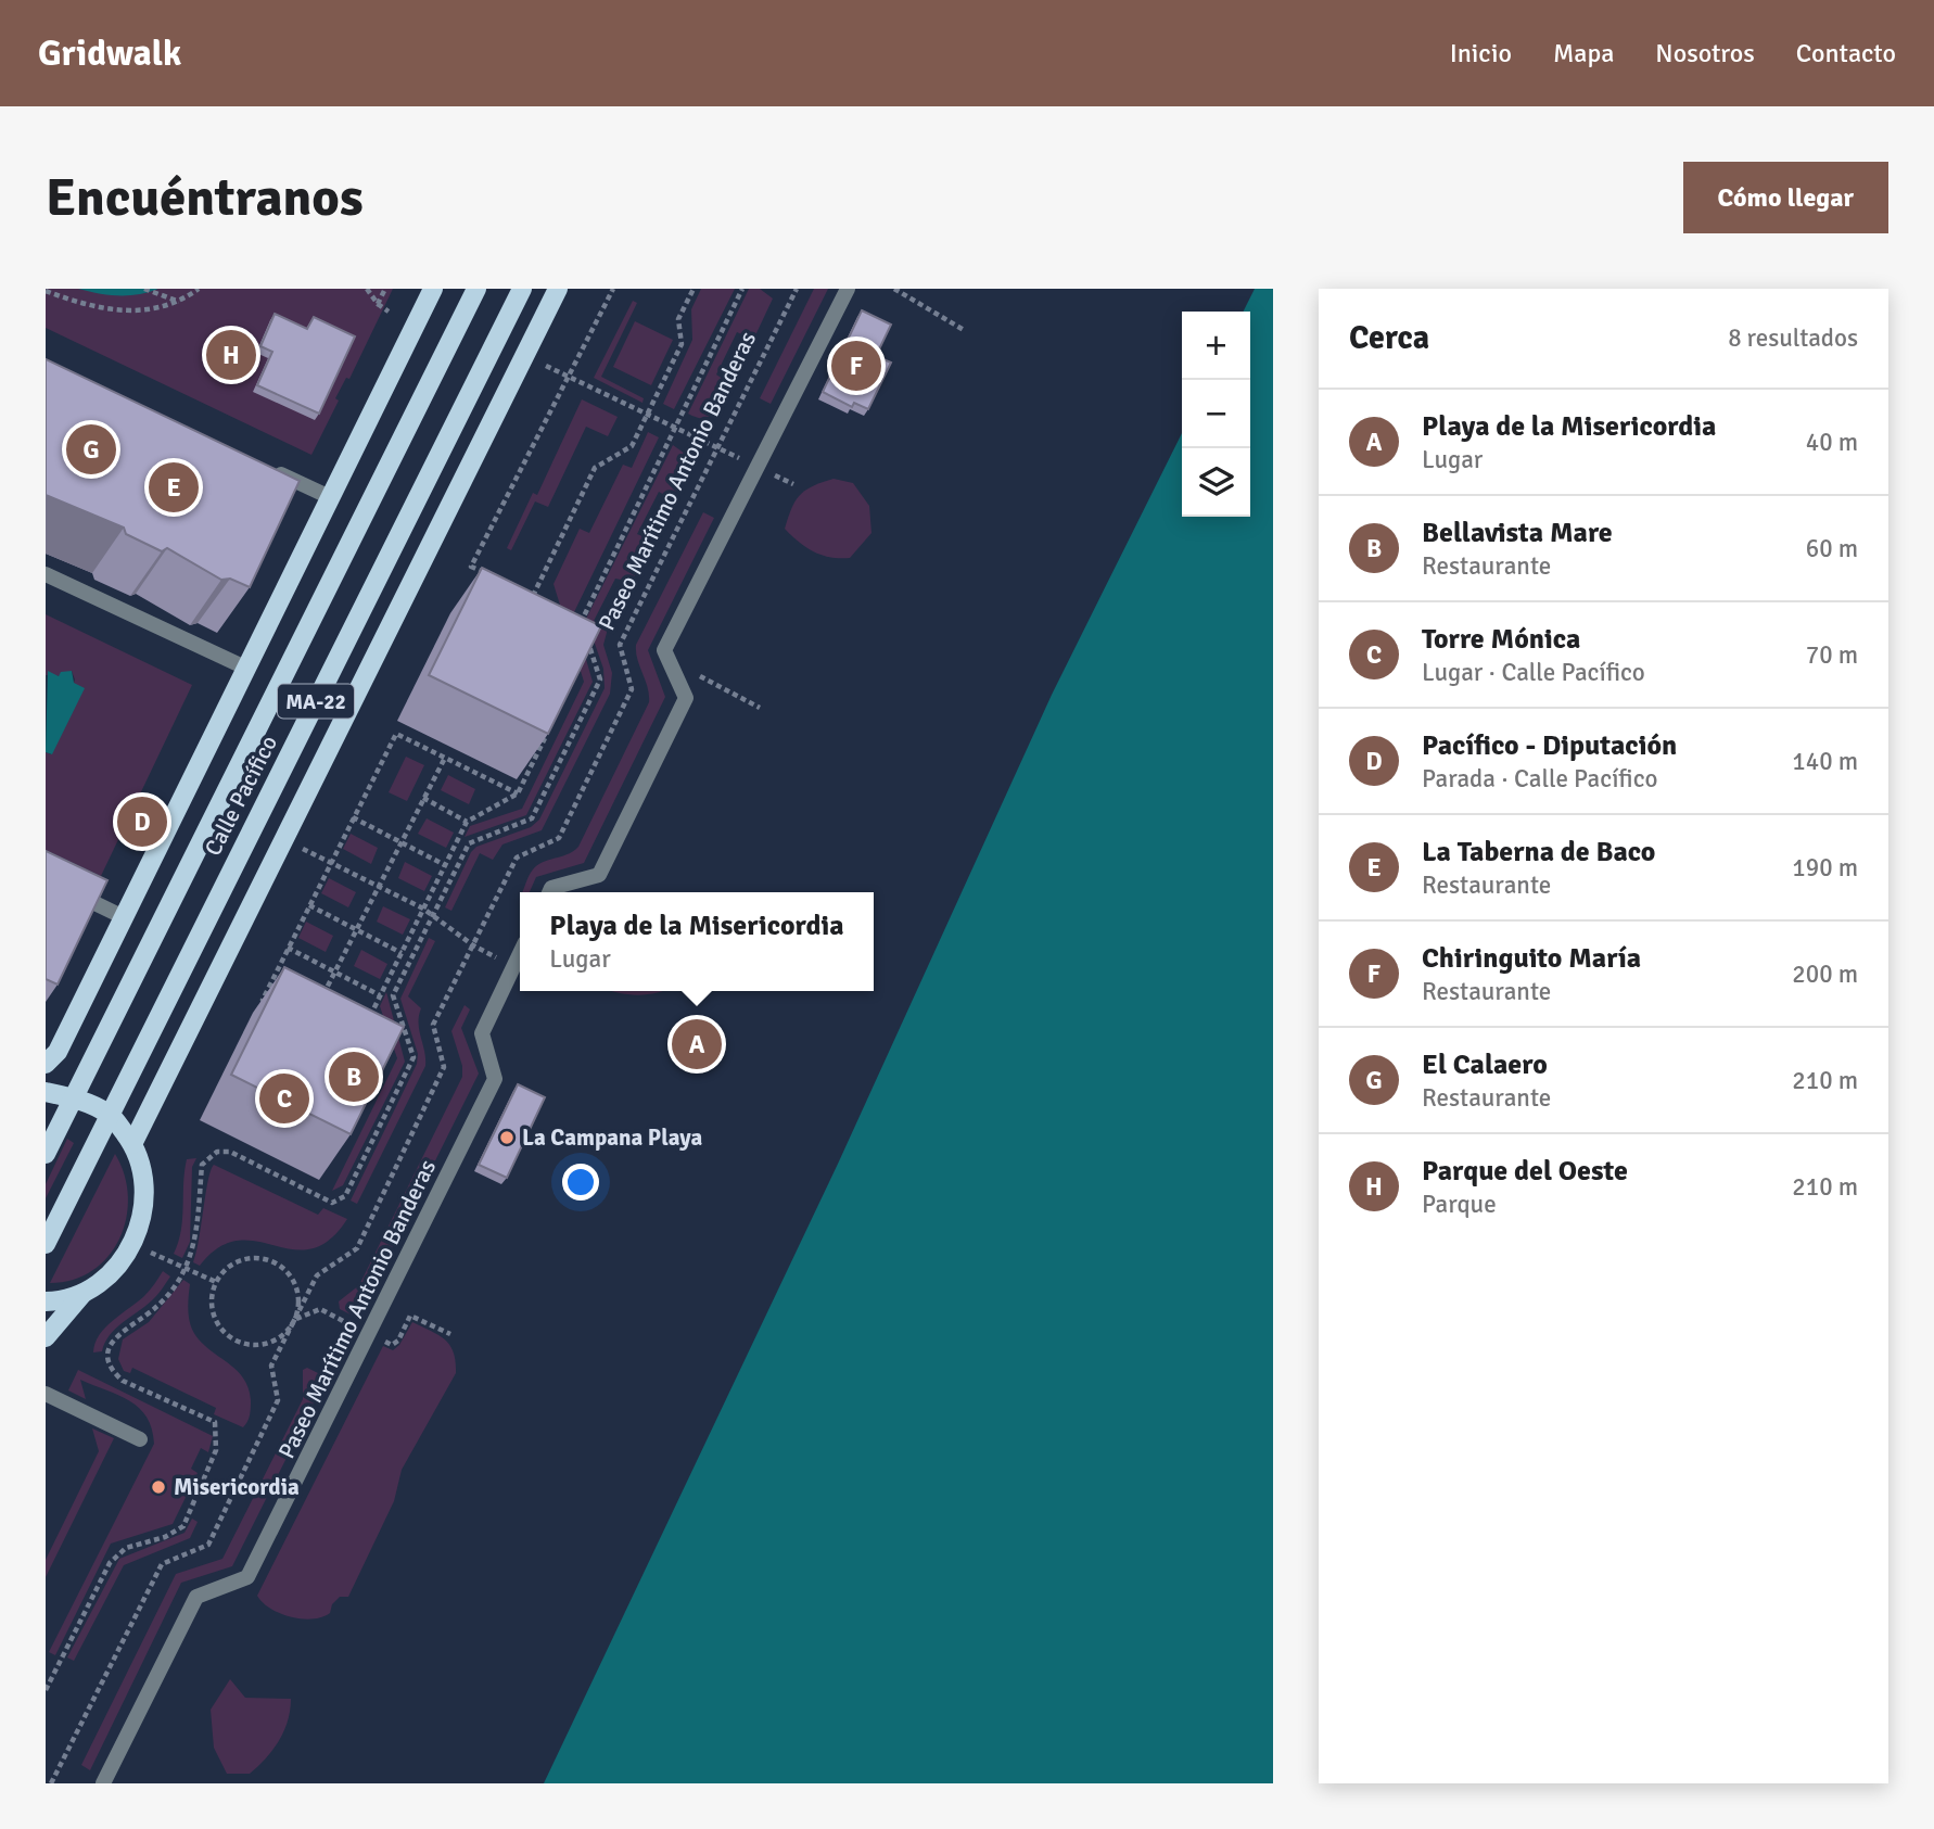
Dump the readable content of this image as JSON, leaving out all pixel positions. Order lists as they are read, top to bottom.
{
  "streets": {
    "main road": ["MA-22", "Calle Pacífico"],
    "street": ["Paseo Marítimo Antonio Banderas"]
  },
  "places": ["La Campana Playa", "Misericordia"],
  "page": {
    "header": "Gridwalk",
    "nav": [
      "Inicio",
      "Mapa",
      "Nosotros",
      "Contacto"
    ],
    "buttons": "Cómo llegar",
    "title": "Encuéntranos",
    "heading": ["Cerca", "8 resultados"],
    "map_buttons": ["+", "−"],
    "pins": [
      "H",
      "F",
      "G",
      "E",
      "D",
      "A",
      "B",
      "C"
    ],
    "list": [
      {
        "mark": "A",
        "name": "Playa de la Misericordia",
        "note": "Lugar",
        "value": "40 m"
      },
      {
        "mark": "B",
        "name": "Bellavista Mare",
        "note": "Restaurante",
        "value": "60 m"
      },
      {
        "mark": "C",
        "name": "Torre Mónica",
        "note": "Lugar · Calle Pacífico",
        "value": "70 m"
      },
      {
        "mark": "D",
        "name": "Pacífico - Diputación",
        "note": "Parada · Calle Pacífico",
        "value": "140 m"
      },
      {
        "mark": "E",
        "name": "La Taberna de Baco",
        "note": "Restaurante",
        "value": "190 m"
      },
      {
        "mark": "F",
        "name": "Chiringuito María",
        "note": "Restaurante",
        "value": "200 m"
      },
      {
        "mark": "G",
        "name": "El Calaero",
        "note": "Restaurante",
        "value": "210 m"
      },
      {
        "mark": "H",
        "name": "Parque del Oeste",
        "note": "Parque",
        "value": "210 m"
      }
    ],
    "popup": ["Playa de la Misericordia", "Lugar"]
  }
}
